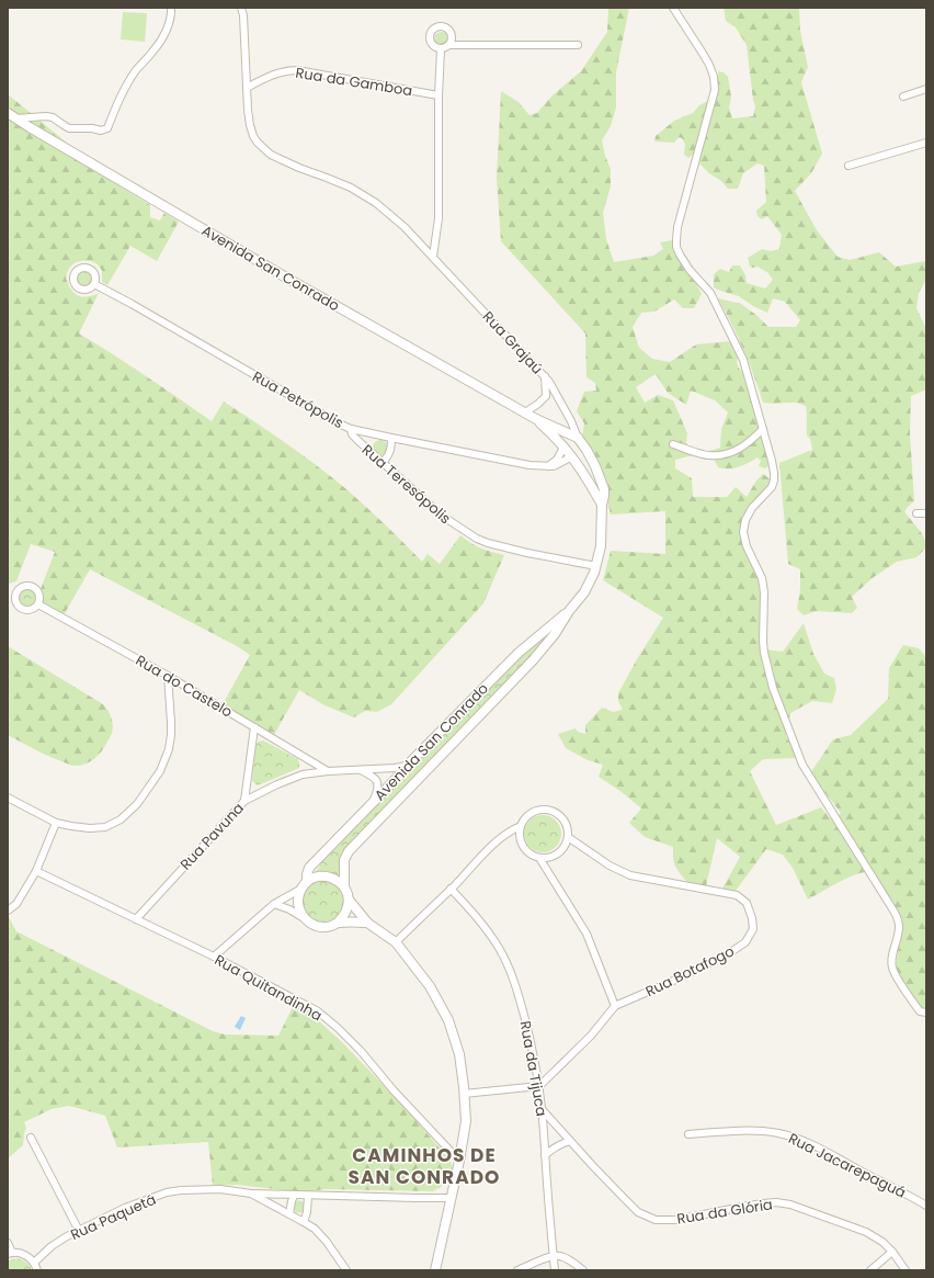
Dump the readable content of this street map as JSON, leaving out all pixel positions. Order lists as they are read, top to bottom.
{
  "streets": {
    "street": [
      "Rua da Gamboa",
      "Avenida San Conrado",
      "Rua Grajaú",
      "Rua Petrópolis",
      "Rua Teresópolis",
      "Rua do Castelo",
      "Rua Pavuna",
      "Rua Botafogo",
      "Rua Quitandinha",
      "Rua da Tijuca",
      "Rua Jacarepaguá",
      "Rua da Glória",
      "Rua Paquetá"
    ]
  },
  "crossings": [
    ["Rua da Gamboa", "Rua Grajaú"],
    ["Avenida San Conrado", "Rua Grajaú"],
    ["Avenida San Conrado", "Rua Petrópolis"],
    ["Avenida San Conrado", "Rua Teresópolis"],
    ["Avenida San Conrado", "Rua Pavuna"],
    ["Rua Petrópolis", "Rua Teresópolis"],
    ["Rua do Castelo", "Rua Pavuna"],
    ["Rua Pavuna", "Rua Quitandinha"],
    ["Rua Botafogo", "Rua da Tijuca"],
    ["Rua da Tijuca", "Rua da Glória"]
  ],
  "districts": ["CAMINHOS DE SAN CONRADO"]
}
